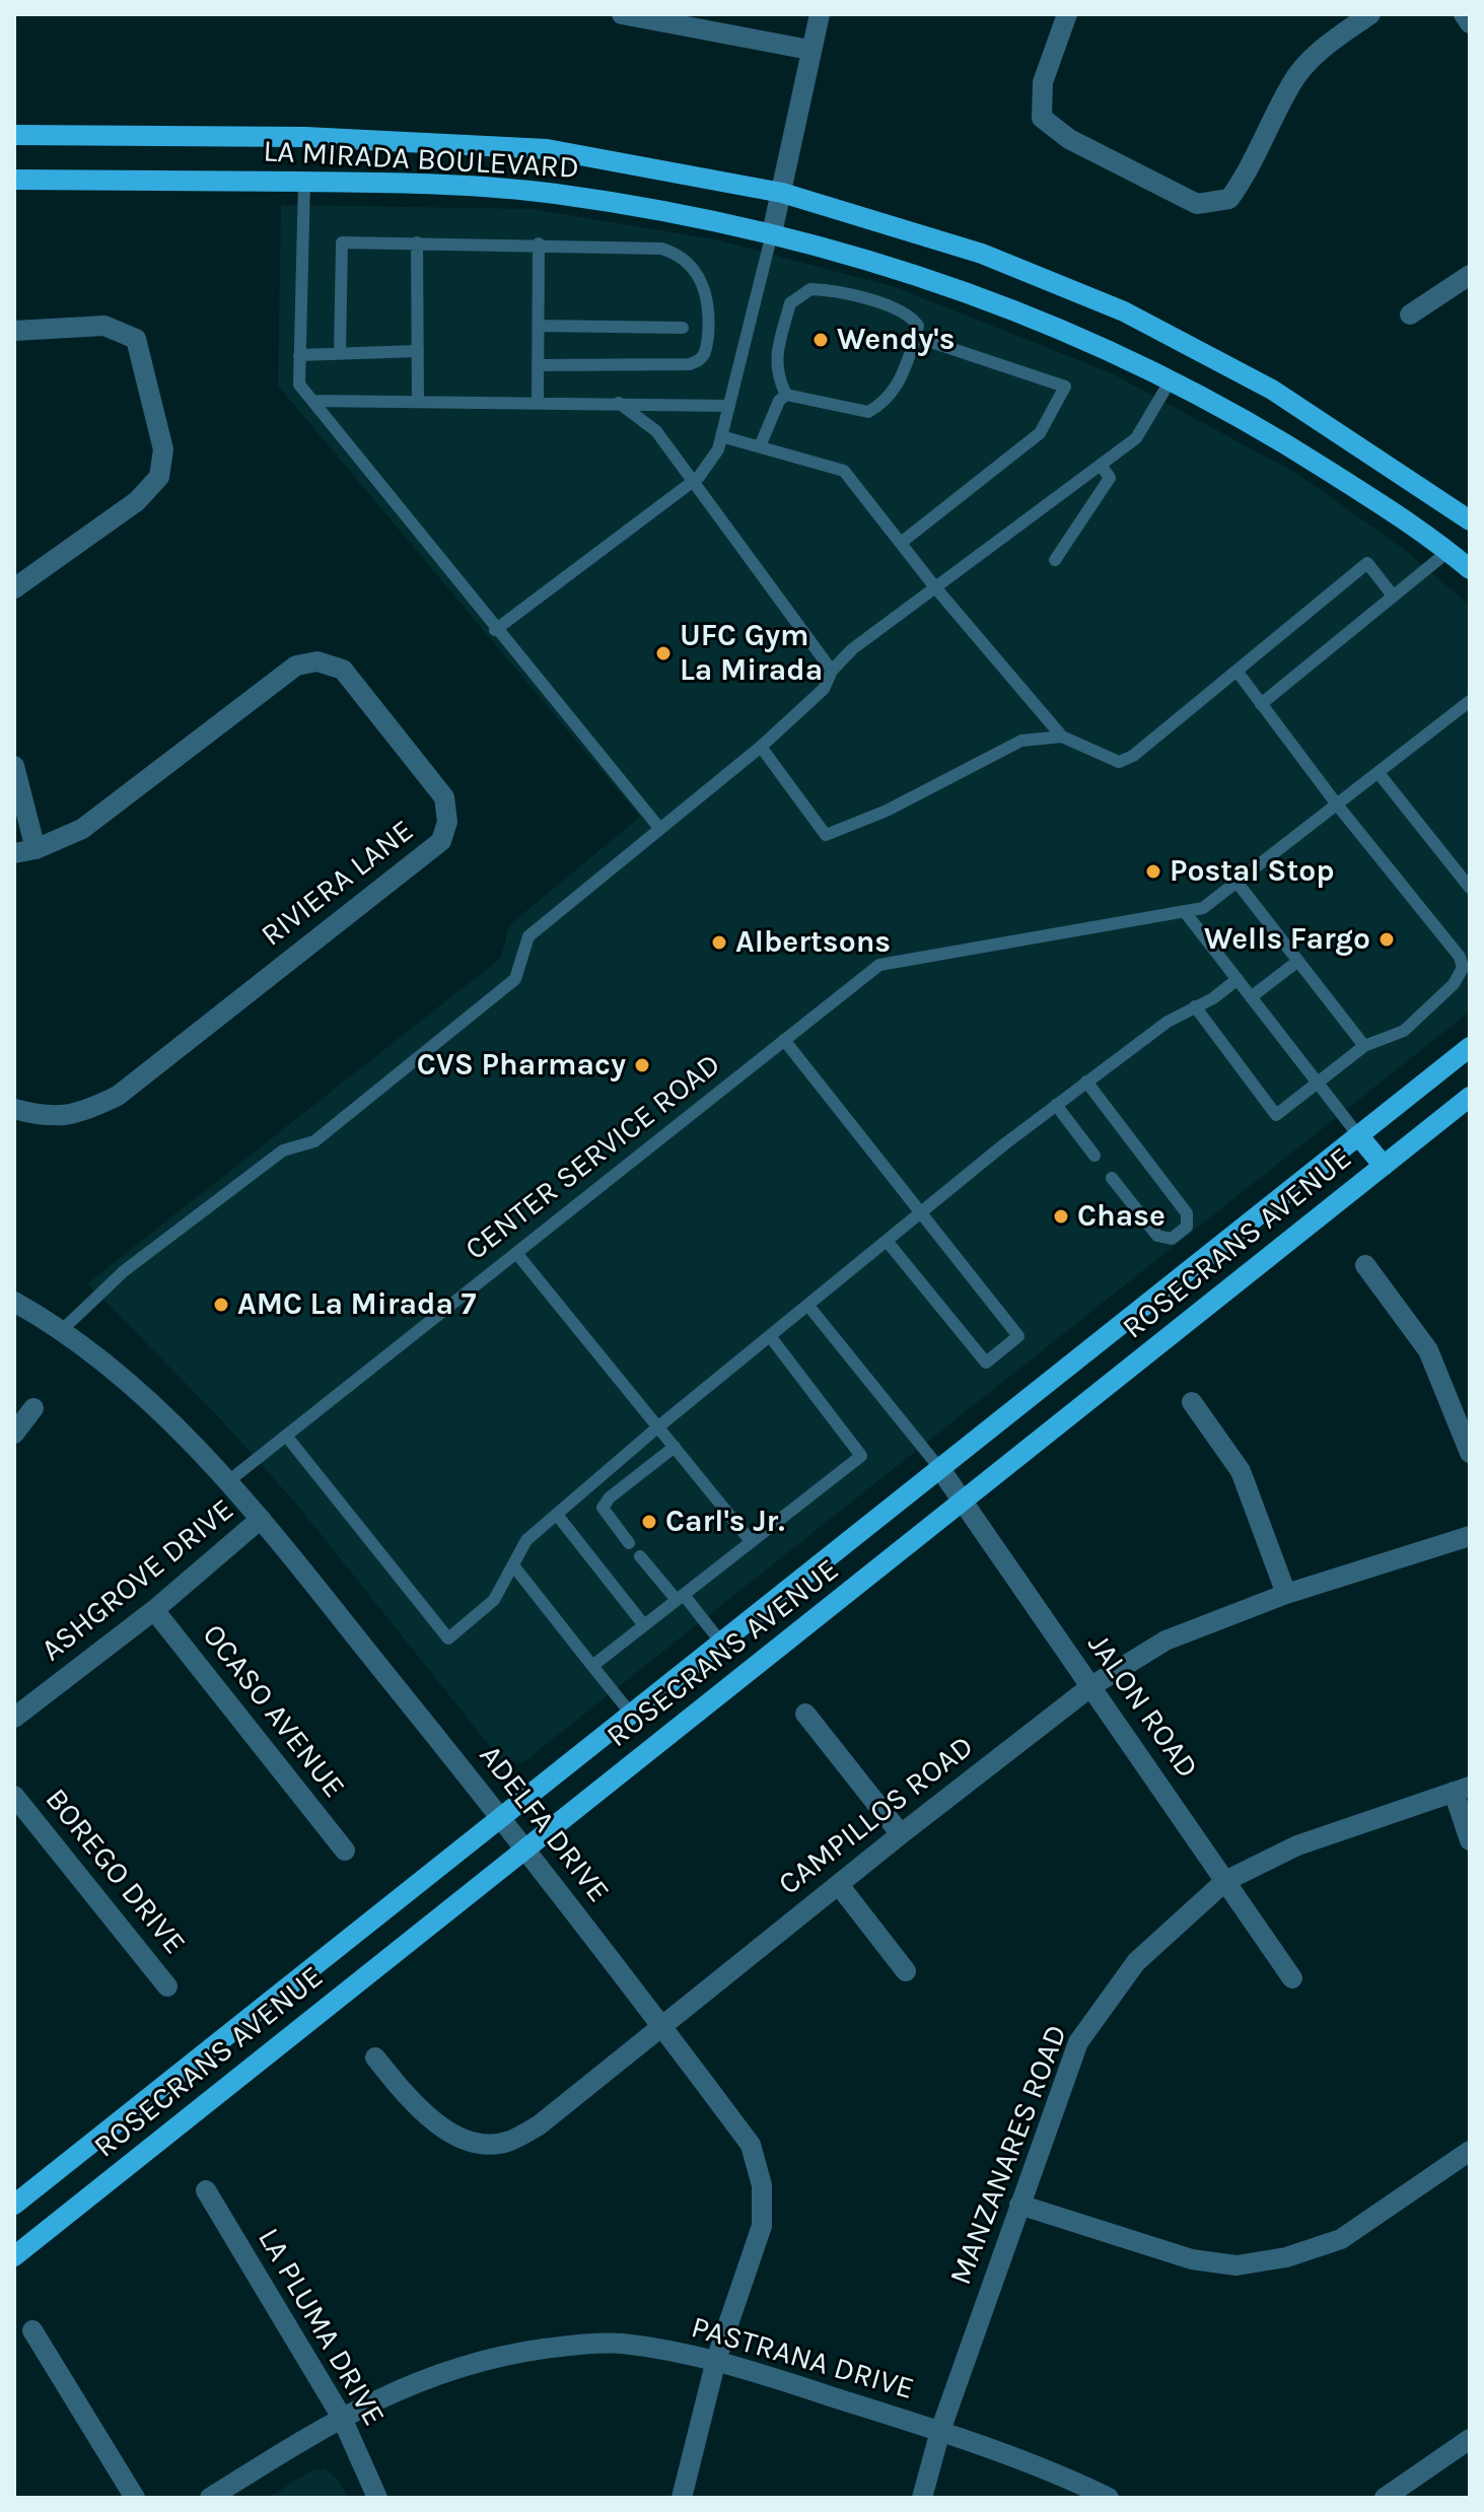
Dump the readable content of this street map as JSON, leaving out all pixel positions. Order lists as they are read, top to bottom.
{
  "streets": {
    "main road": ["LA MIRADA BOULEVARD", "ROSECRANS AVENUE"],
    "street": [
      "RIVIERA LANE",
      "ASHGROVE DRIVE",
      "JALON ROAD",
      "OCASO AVENUE",
      "CAMPILLOS ROAD",
      "ADELFA DRIVE",
      "BOREGO DRIVE",
      "MANZANARES ROAD",
      "LA PLUMA DRIVE",
      "PASTRANA DRIVE"
    ],
    "lane": ["CENTER SERVICE ROAD"]
  },
  "crossings": [
    ["CENTER SERVICE ROAD", "ADELFA DRIVE"],
    ["ROSECRANS AVENUE", "JALON ROAD"],
    ["ROSECRANS AVENUE", "ADELFA DRIVE"],
    ["ASHGROVE DRIVE", "OCASO AVENUE"],
    ["ASHGROVE DRIVE", "ADELFA DRIVE"],
    ["JALON ROAD", "CAMPILLOS ROAD"],
    ["JALON ROAD", "MANZANARES ROAD"],
    ["CAMPILLOS ROAD", "ADELFA DRIVE"],
    ["ADELFA DRIVE", "PASTRANA DRIVE"],
    ["MANZANARES ROAD", "PASTRANA DRIVE"],
    ["LA PLUMA DRIVE", "PASTRANA DRIVE"]
  ],
  "places": [
    "Wendy's",
    "UFC Gym La Mirada",
    "Postal Stop",
    "Wells Fargo",
    "Albertsons",
    "CVS Pharmacy",
    "Chase",
    "AMC La Mirada 7",
    "Carl's Jr."
  ]
}
